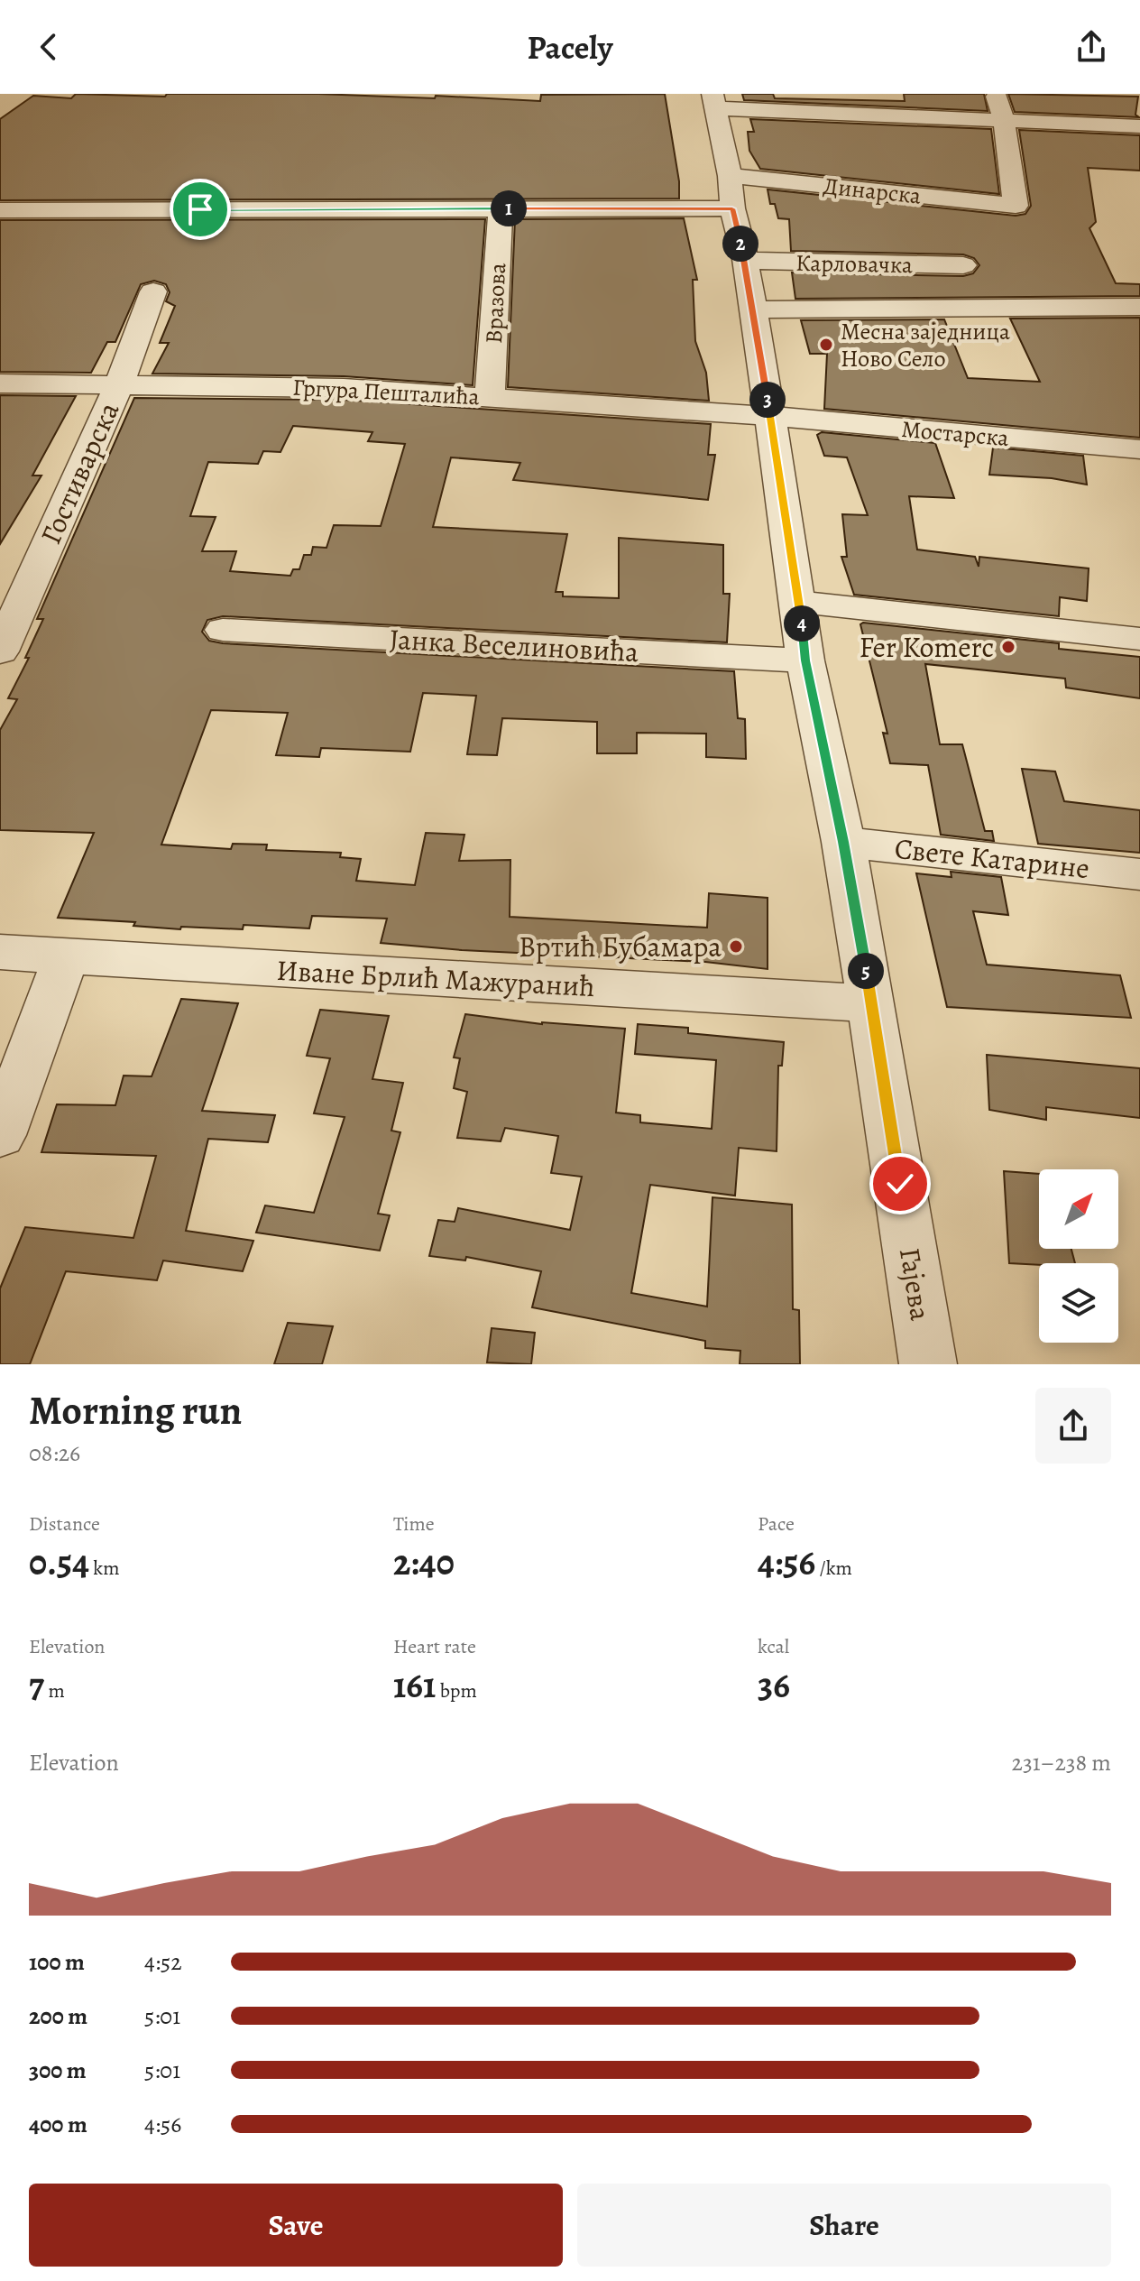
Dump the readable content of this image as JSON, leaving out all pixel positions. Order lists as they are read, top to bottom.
{
  "streets": {
    "street": [
      "Динарска",
      "Карловачка",
      "Вразова",
      "Гргура Пешталића",
      "Мостарска",
      "Гостиварска",
      "Јанка Веселиновића",
      "Свете Катарине",
      "Иване Брлић Мажуранић",
      "Гајева"
    ]
  },
  "crossings": [
    ["Динарска", "Вразова"],
    ["Динарска", "Гајева"],
    ["Карловачка", "Гајева"],
    ["Вразова", "Гргура Пешталића"],
    ["Гргура Пешталића", "Мостарска"],
    ["Гргура Пешталића", "Гостиварска"],
    ["Гргура Пешталића", "Гајева"],
    ["Мостарска", "Гајева"],
    ["Јанка Веселиновића", "Гајева"],
    ["Свете Катарине", "Гајева"],
    ["Иване Брлић Мажуранић", "Гајева"]
  ],
  "places": ["Месна заједница Ново Село", "Fer Komerc", "Вртић Бубамара"],
  "north": "top right",
  "page": {
    "header": "Pacely",
    "pins": [
      "1",
      "2",
      "3",
      "4",
      "5"
    ],
    "heading": ["Morning run", "08:26"],
    "stats": [
      ["Distance", "0.54 km"],
      ["Time", "2:40"],
      ["Pace", "4:56 /km"],
      ["Elevation", "7 m"],
      ["Heart rate", "161 bpm"],
      ["kcal", "36"]
    ],
    "chart": ["Elevation", "231–238 m"],
    "list": [
      {
        "name": "100 m",
        "note": "4:52"
      },
      {
        "name": "200 m",
        "note": "5:01"
      },
      {
        "name": "300 m",
        "note": "5:01"
      },
      {
        "name": "400 m",
        "note": "4:56"
      }
    ],
    "buttons": ["Save", "Share"]
  }
}
